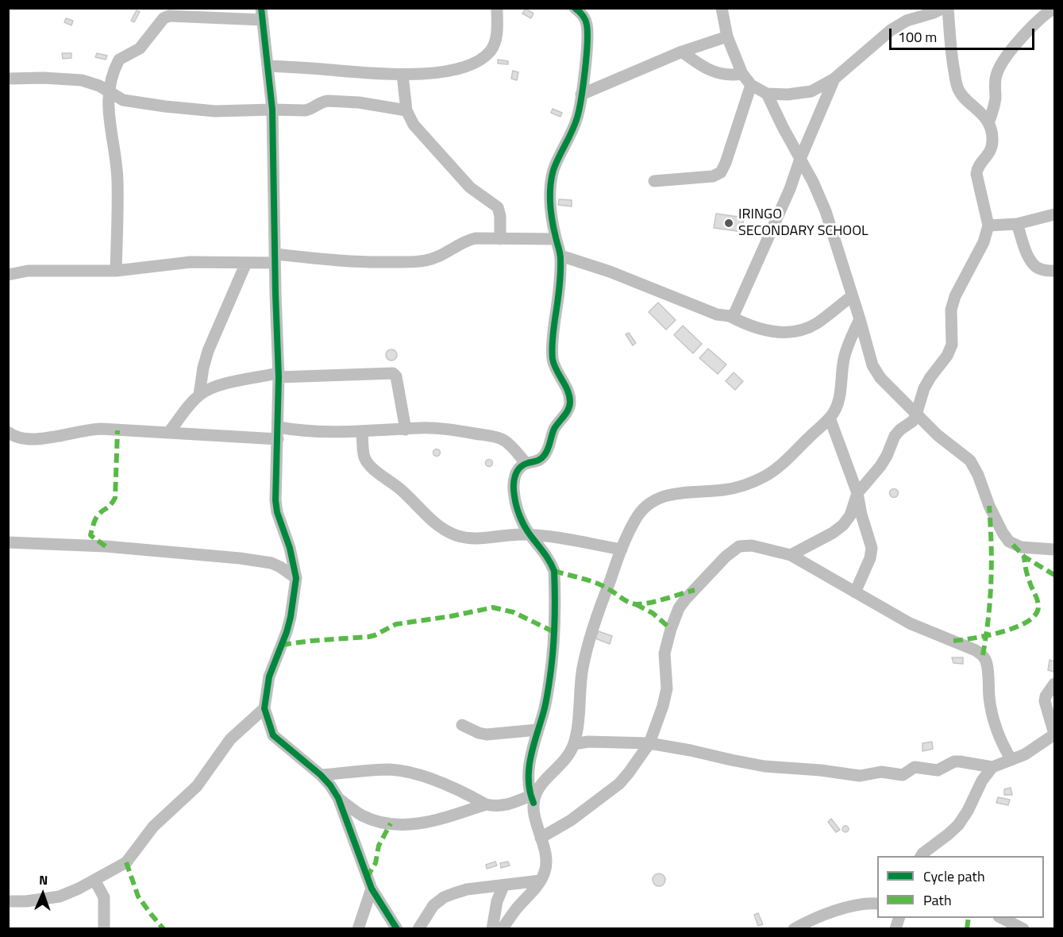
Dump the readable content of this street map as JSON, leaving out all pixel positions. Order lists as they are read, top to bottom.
{
  "places": ["IRINGO SECONDARY SCHOOL"],
  "legend": ["Cycle path", "Path"],
  "scale_bar": "100 m",
  "north": "top"
}
